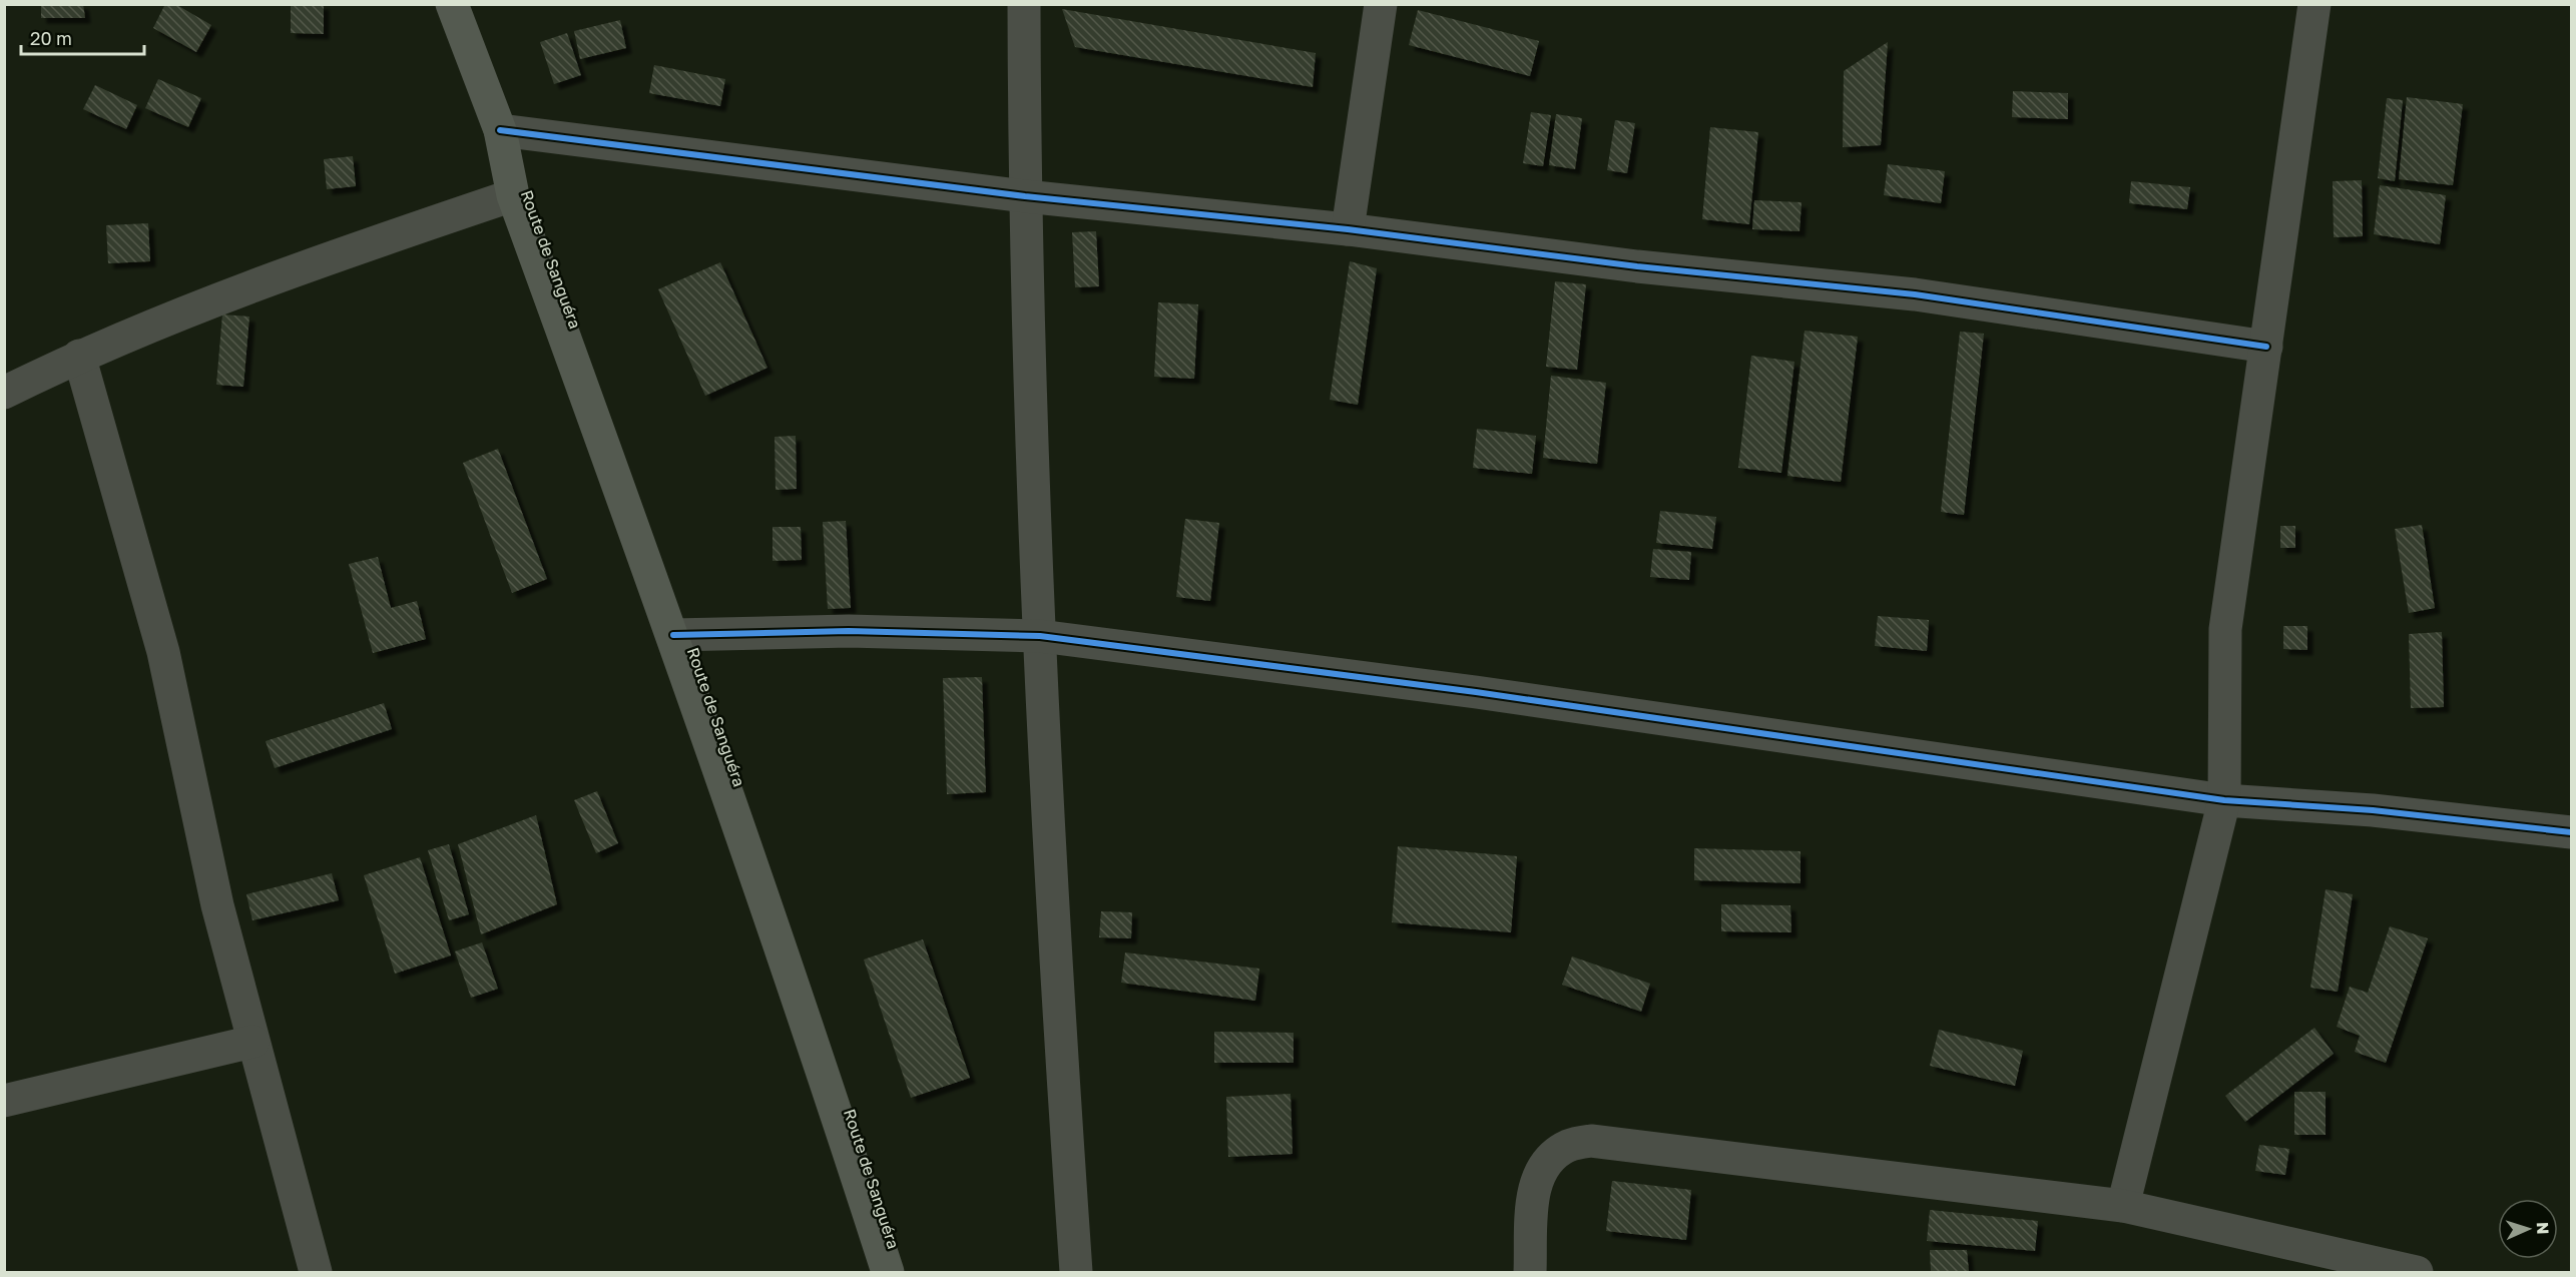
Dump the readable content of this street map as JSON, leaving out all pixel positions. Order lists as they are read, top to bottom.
{
  "streets": {
    "street": ["Route de Sanguéra"]
  },
  "scale_bar": "20 m",
  "north": "right"
}
